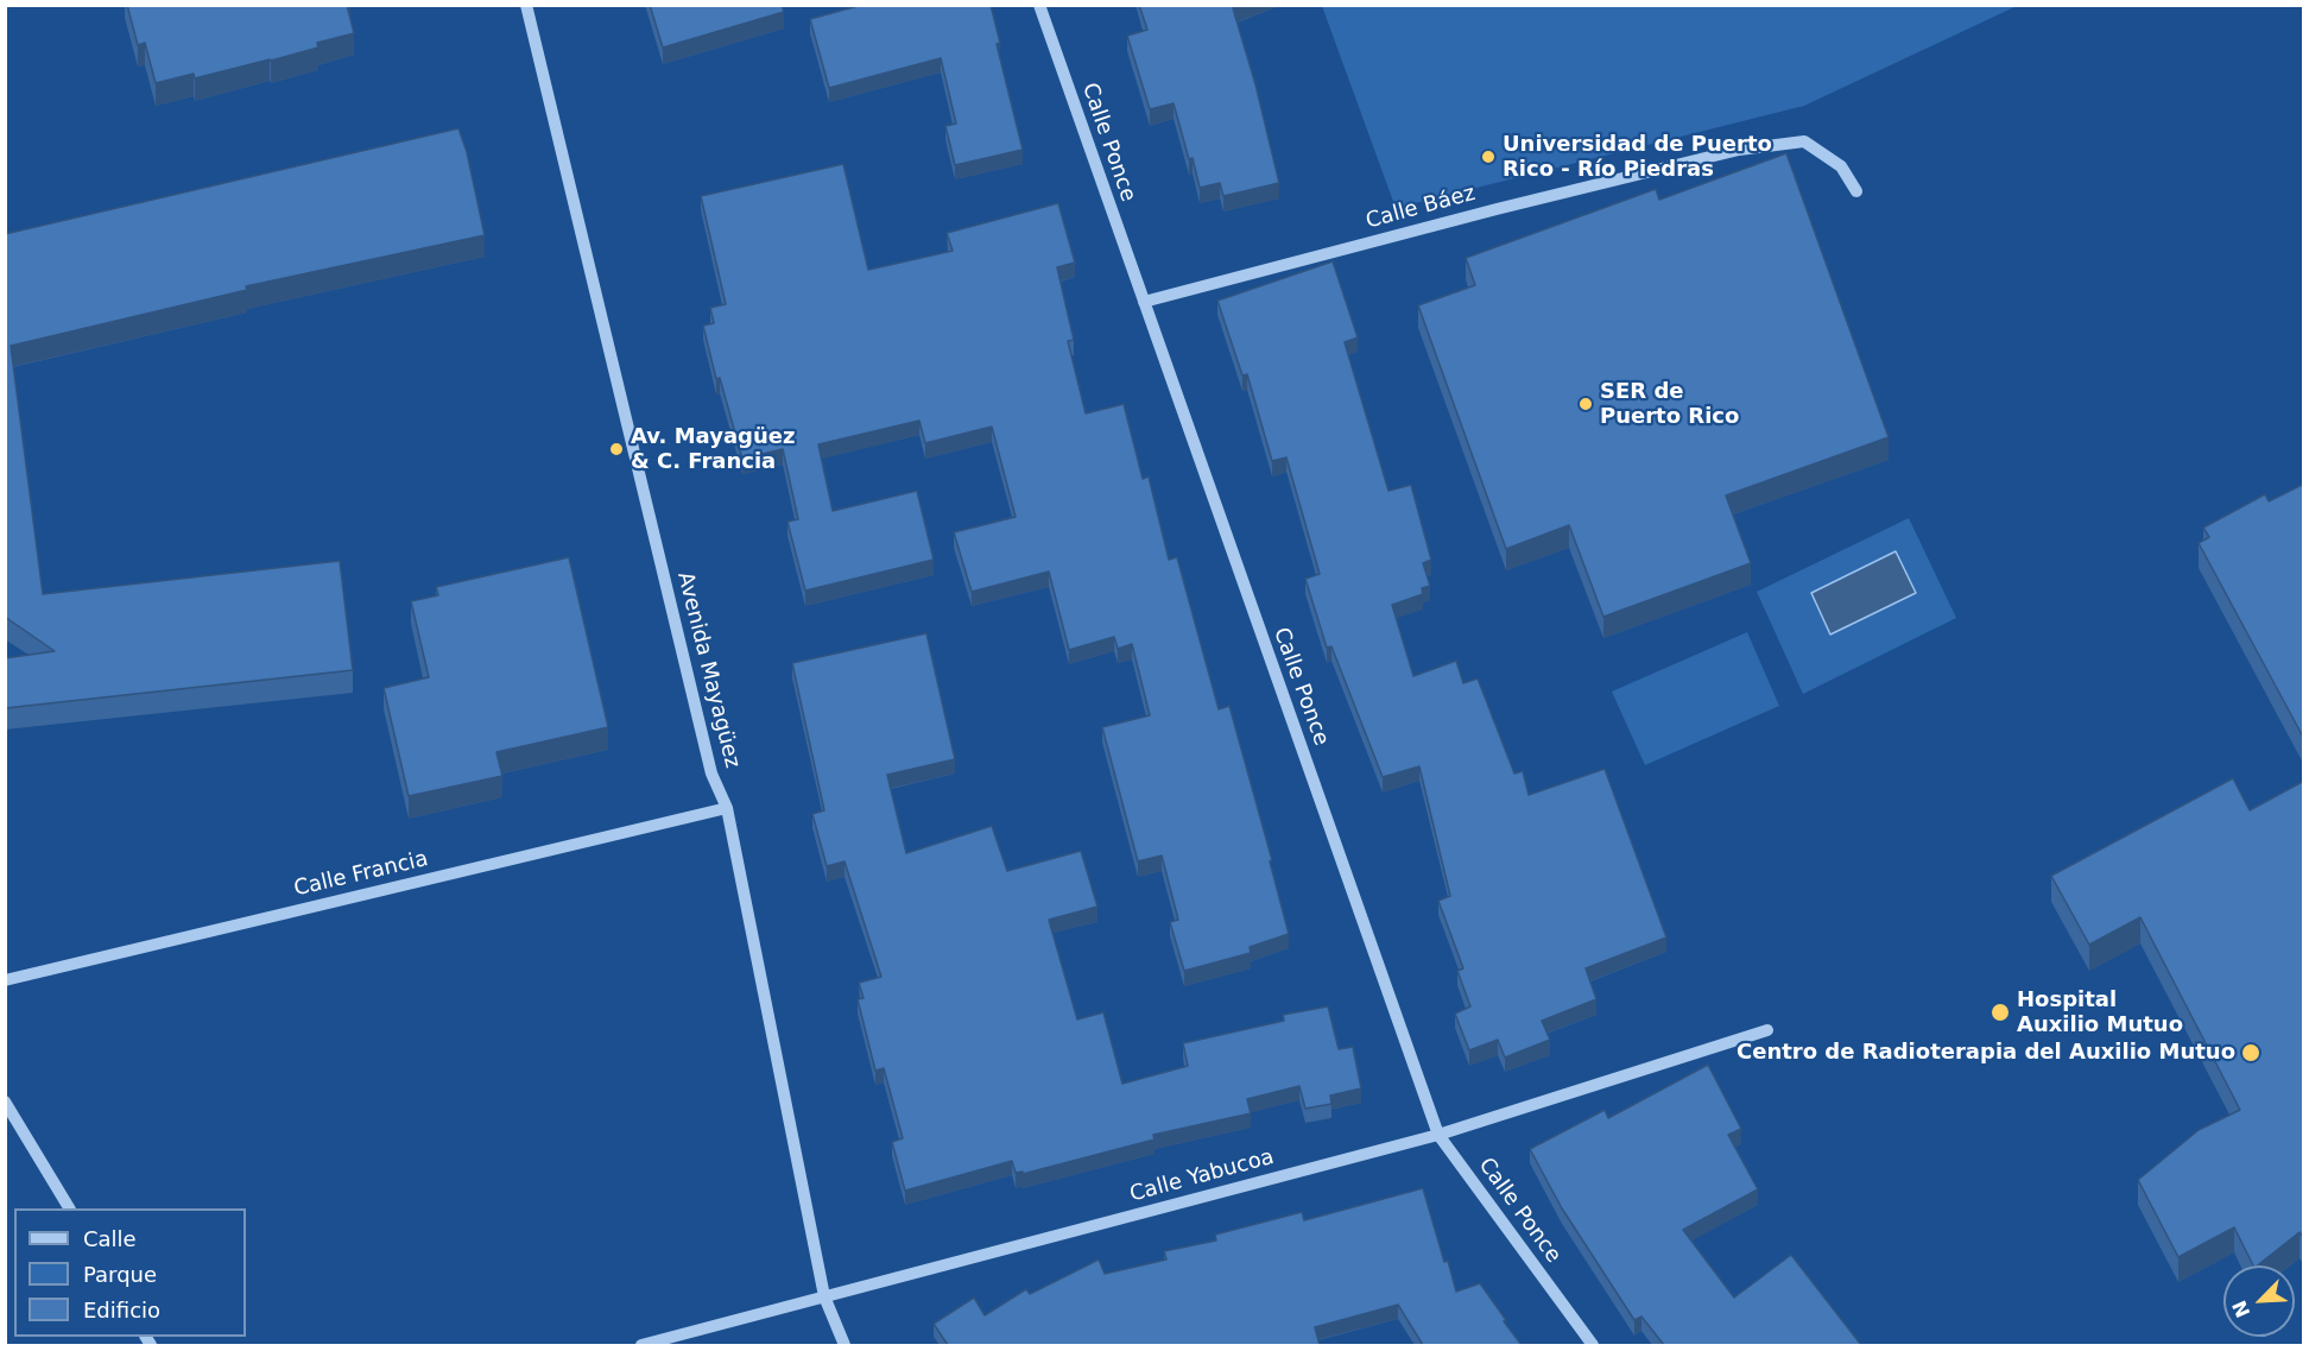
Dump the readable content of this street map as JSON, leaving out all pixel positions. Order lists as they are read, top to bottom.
{
  "streets": {
    "street": [
      "Calle Ponce",
      "Calle Báez",
      "Avenida Mayagüez",
      "Calle Francia",
      "Calle Yabucoa"
    ]
  },
  "crossings": [
    ["Calle Ponce", "Calle Báez"],
    ["Calle Ponce", "Calle Yabucoa"],
    ["Avenida Mayagüez", "Calle Francia"],
    ["Avenida Mayagüez", "Calle Yabucoa"]
  ],
  "places": [
    "Universidad de Puerto Rico - Río Piedras",
    "SER de Puerto Rico",
    "Av. Mayagüez & C. Francia",
    "Hospital Auxilio Mutuo",
    "Centro de Radioterapia del Auxilio Mutuo"
  ],
  "legend": ["Calle", "Parque", "Edificio"],
  "north": "bottom left"
}
